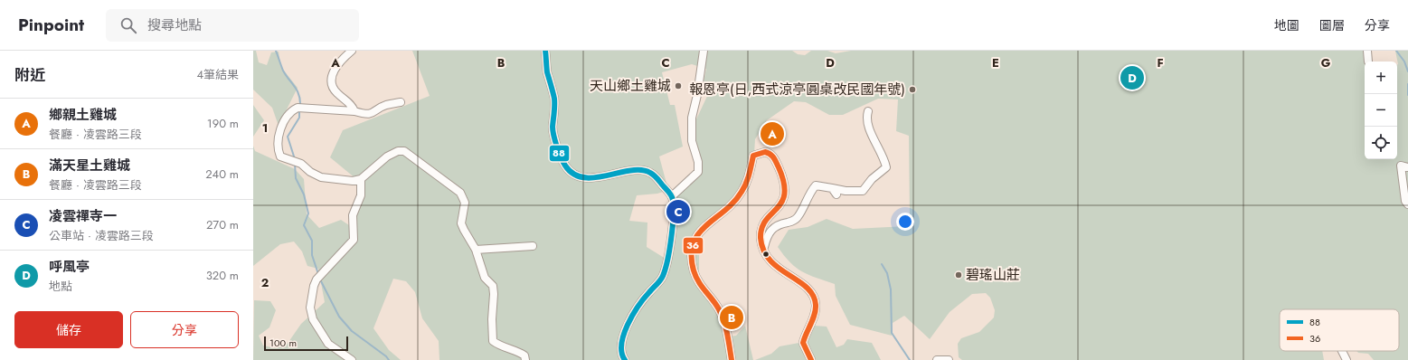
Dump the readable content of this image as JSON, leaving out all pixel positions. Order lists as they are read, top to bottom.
{
  "places": ["天山鄉土雞城", "報恩亭(日,西式涼亭圓桌改民國年號)", "碧瑤山莊"],
  "lines": ["transit line 88", "transit line 36"],
  "legend": ["88", "36"],
  "scale_bar": "100 m",
  "page": {
    "header": "Pinpoint",
    "search": "搜尋地點",
    "nav": ["地圖", "圖層", "分享"],
    "heading": ["附近", "4筆結果"],
    "map_buttons": ["+", "−"],
    "pins": [
      "D",
      "A",
      "C",
      "B"
    ],
    "list": [
      {
        "mark": "A",
        "name": "鄉親土雞城",
        "note": "餐廳 · 凌雲路三段",
        "value": "190 m"
      },
      {
        "mark": "B",
        "name": "滿天星土雞城",
        "note": "餐廳 · 凌雲路三段",
        "value": "240 m"
      },
      {
        "mark": "C",
        "name": "凌雲禪寺一",
        "note": "公車站 · 凌雲路三段",
        "value": "270 m"
      },
      {
        "mark": "D",
        "name": "呼風亭",
        "note": "地點",
        "value": "320 m"
      }
    ],
    "buttons": ["儲存", "分享"],
    "scale": "100 m"
  },
  "grid": {
    "columns": [
      "A",
      "B",
      "C",
      "D",
      "E",
      "F",
      "G"
    ],
    "rows": ["1", "2"]
  }
}
